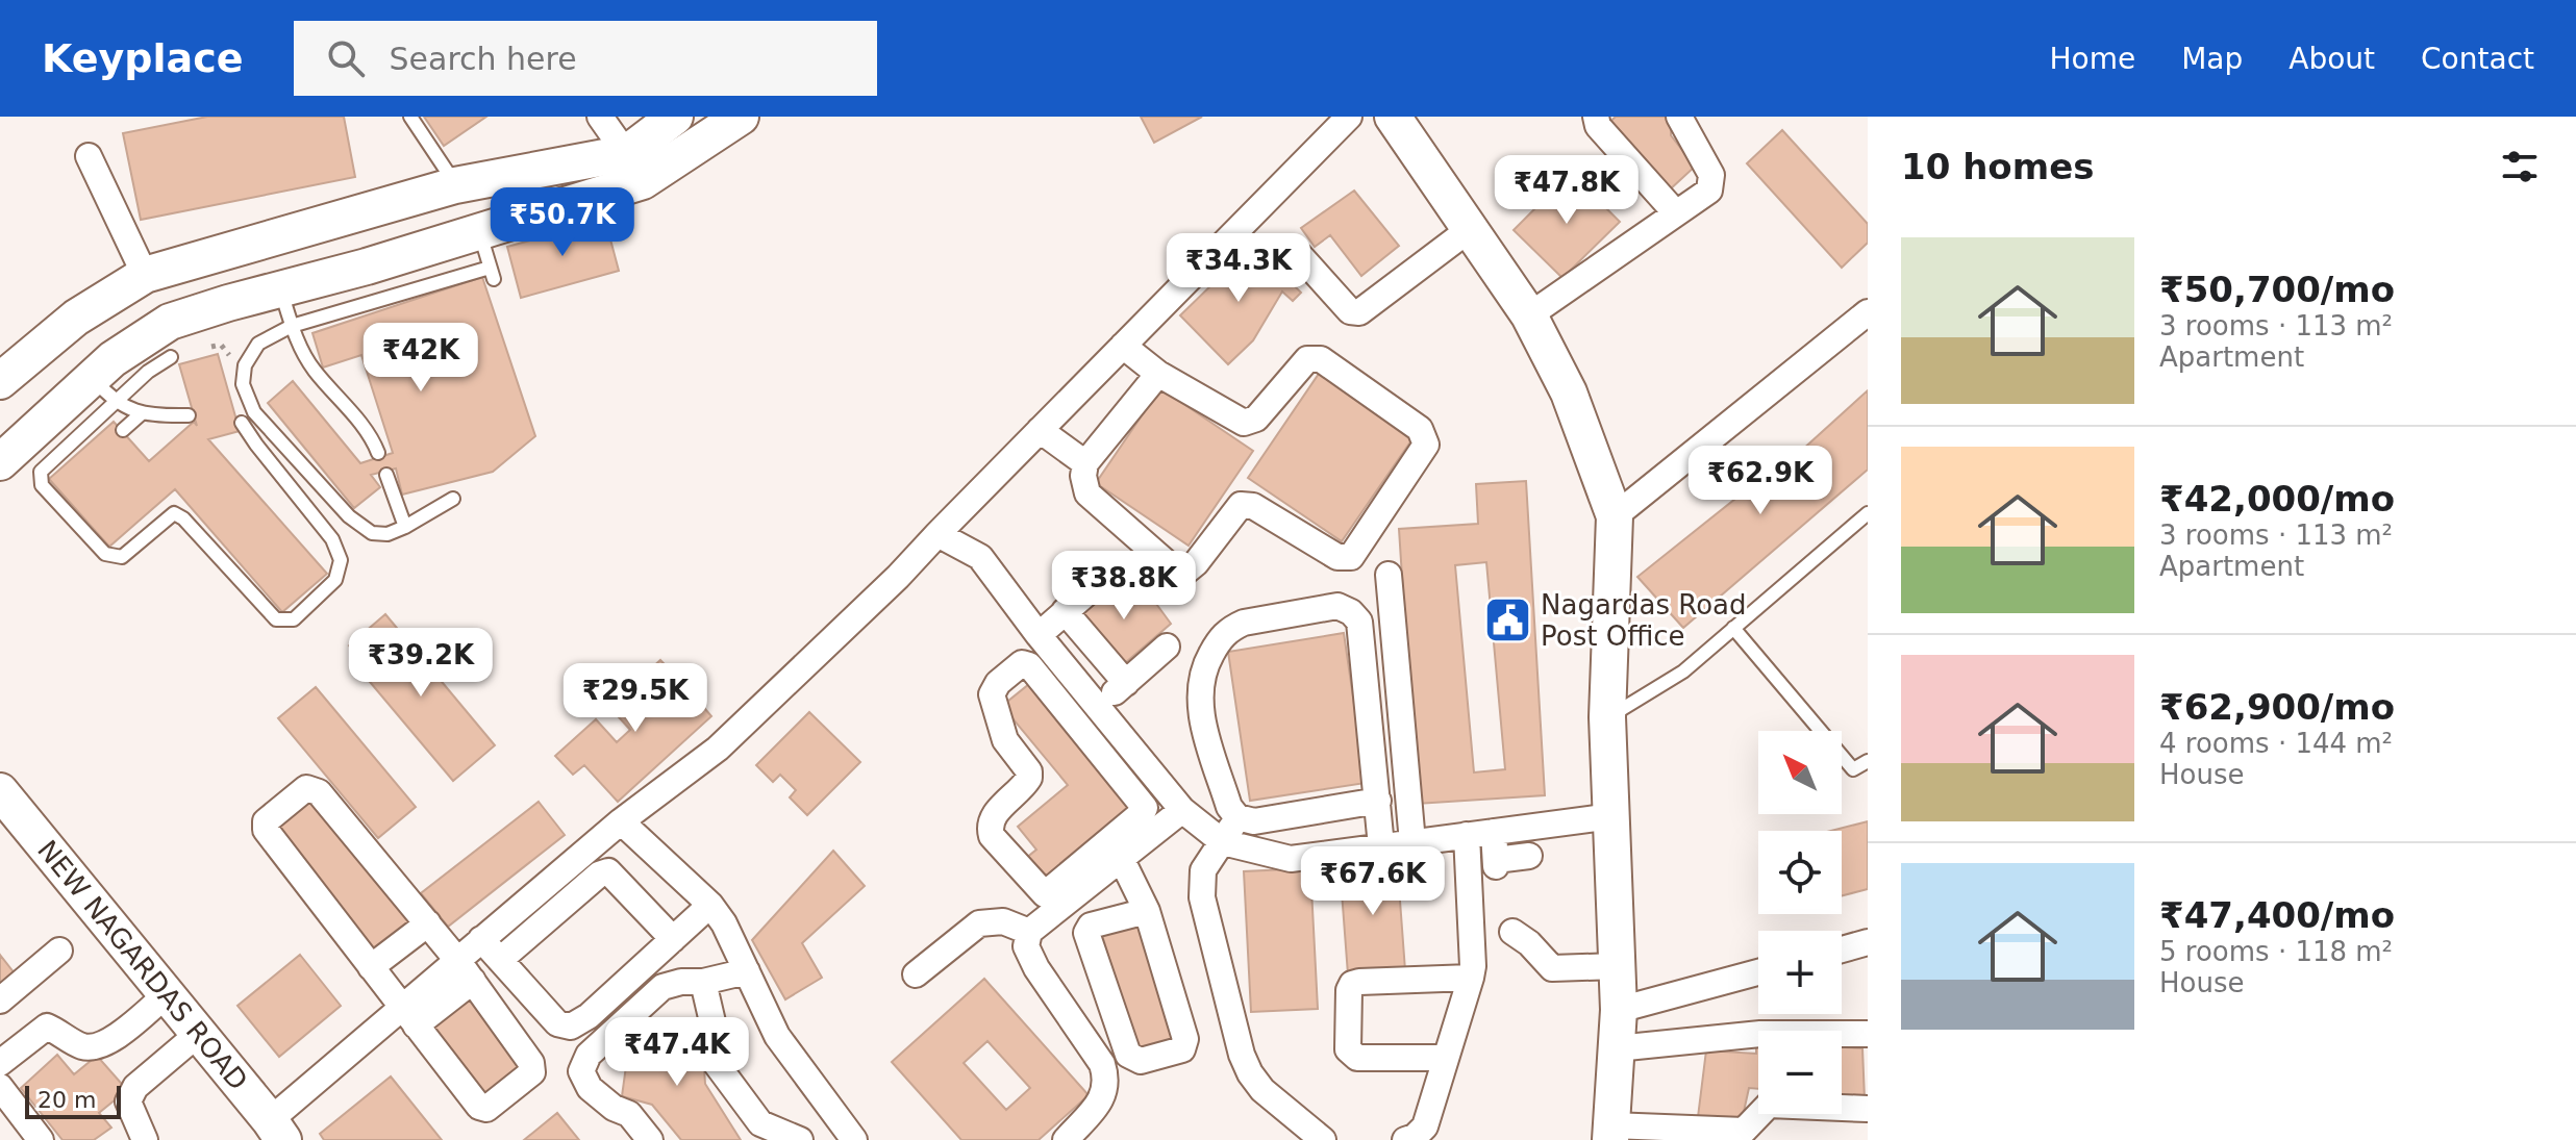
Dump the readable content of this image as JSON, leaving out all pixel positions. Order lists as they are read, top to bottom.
{
  "streets": {
    "main road": ["NEW NAGARDAS ROAD"]
  },
  "places": {
    "public building": ["Nagardas Road Post Office"]
  },
  "scale_bar": "20 m",
  "north": "top left",
  "page": {
    "header": "Keyplace",
    "search": "Search here",
    "nav": [
      "Home",
      "Map",
      "About",
      "Contact"
    ],
    "heading": "10 homes",
    "price": [
      "₹47.8K",
      "₹50.7K",
      "₹34.3K",
      "₹42K",
      "₹62.9K",
      "₹38.8K",
      "₹39.2K",
      "₹29.5K",
      "₹67.6K",
      "₹47.4K"
    ],
    "list": [
      {
        "name": "₹50,700/mo",
        "note": "3 rooms · 113 m² · Apartment"
      },
      {
        "name": "₹42,000/mo",
        "note": "3 rooms · 113 m² · Apartment"
      },
      {
        "name": "₹62,900/mo",
        "note": "4 rooms · 144 m² · House"
      },
      {
        "name": "₹47,400/mo",
        "note": "5 rooms · 118 m² · House"
      }
    ],
    "map_buttons": ["+", "−"],
    "scale": "20 m"
  }
}
